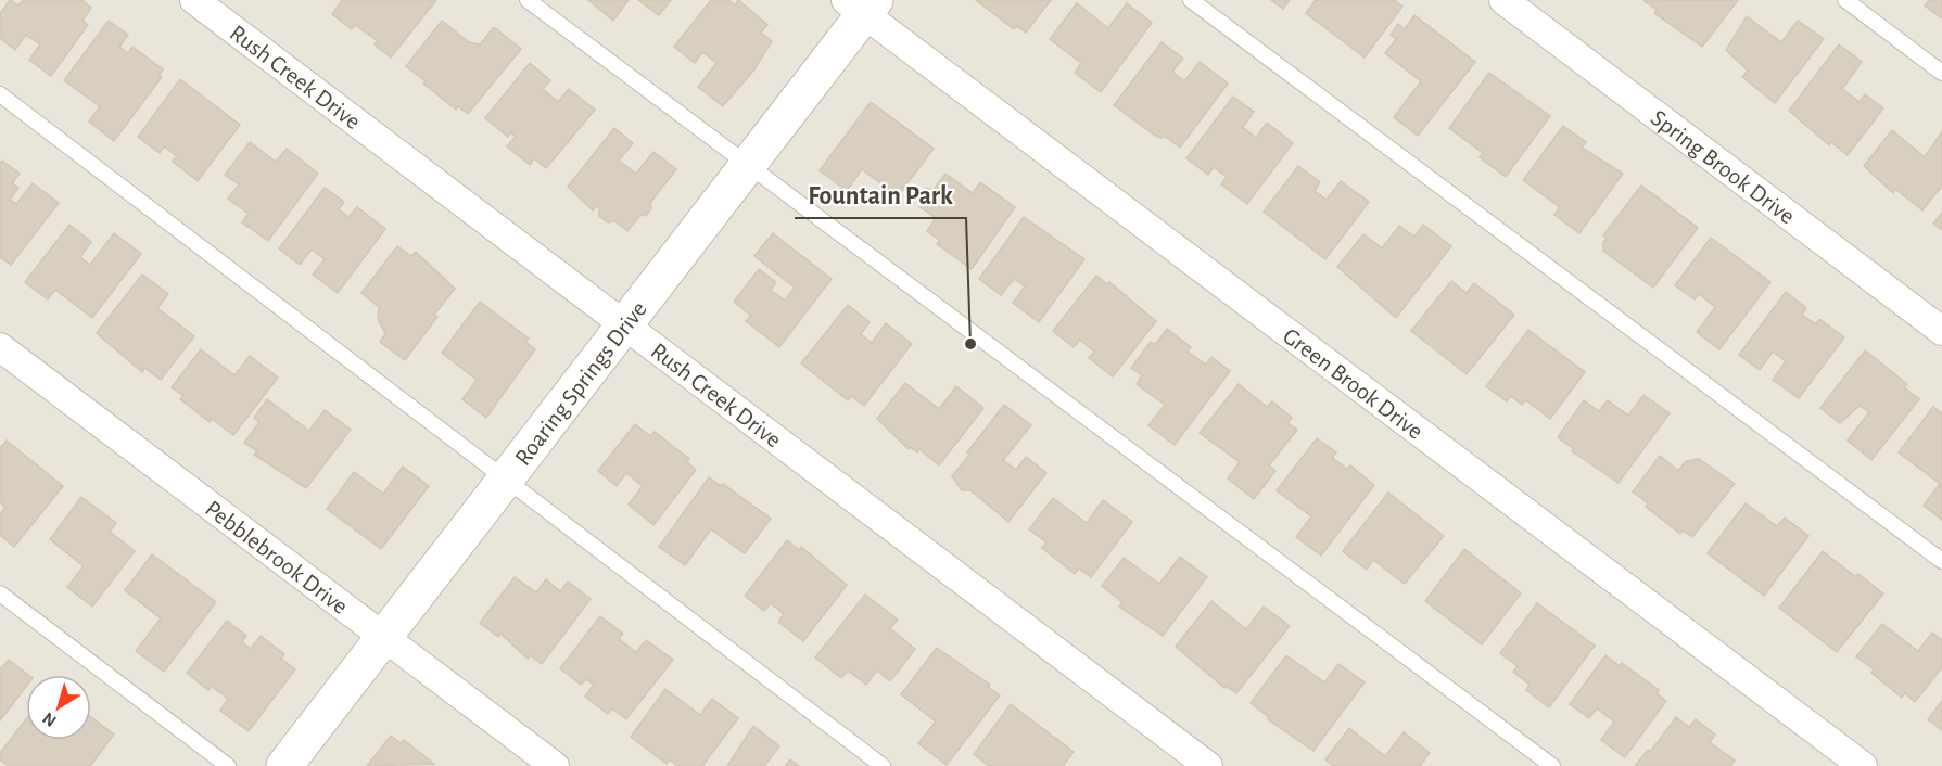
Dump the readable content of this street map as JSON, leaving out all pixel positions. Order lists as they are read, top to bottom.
{
  "streets": {
    "street": [
      "Rush Creek Drive",
      "Spring Brook Drive",
      "Roaring Springs Drive",
      "Green Brook Drive",
      "Pebblebrook Drive"
    ]
  },
  "crossings": [
    ["Rush Creek Drive", "Roaring Springs Drive"],
    ["Roaring Springs Drive", "Green Brook Drive"],
    ["Roaring Springs Drive", "Pebblebrook Drive"]
  ],
  "places": ["Fountain Park"],
  "north": "bottom left"
}
